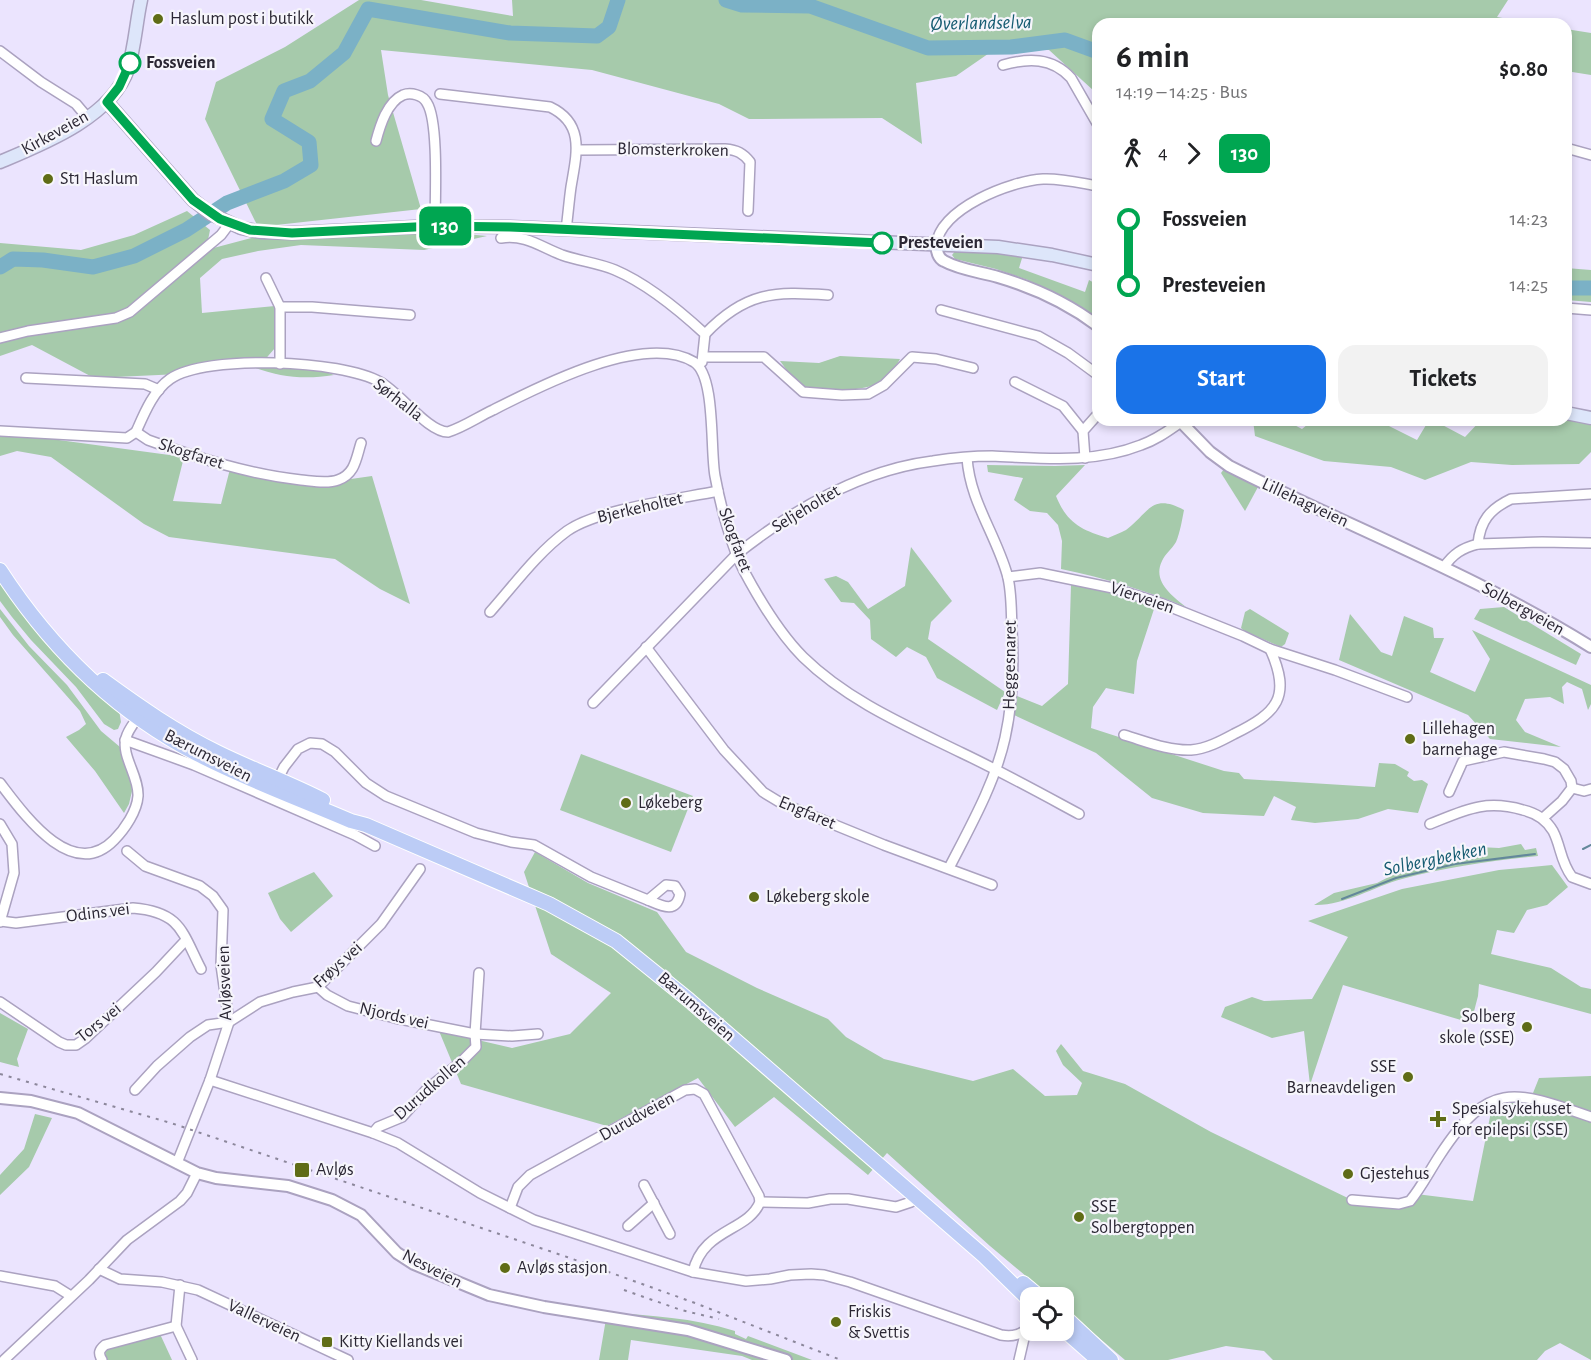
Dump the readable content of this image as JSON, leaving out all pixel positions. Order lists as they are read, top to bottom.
{
  "streets": {
    "main road": ["Kirkeveien", "Bærumsveien"],
    "street": [
      "Blomsterkroken",
      "Sørhalla",
      "Skogfaret",
      "Lillehagveien",
      "Bjerkeholtet",
      "Seljeholtet",
      "Vierveien",
      "Solbergveien",
      "Heggesnaret",
      "Engfaret",
      "Odins vei",
      "Frøys vei",
      "Avløsveien",
      "Njords vei",
      "Tors vei",
      "Durudkollen",
      "Durudveien",
      "Nesveien",
      "Vallerveien"
    ]
  },
  "crossings": [
    ["Sørhalla", "Skogfaret"],
    ["Skogfaret", "Bjerkeholtet"],
    ["Skogfaret", "Seljeholtet"],
    ["Skogfaret", "Heggesnaret"],
    ["Lillehagveien", "Solbergveien"],
    ["Seljeholtet", "Heggesnaret"],
    ["Seljeholtet", "Engfaret"],
    ["Vierveien", "Heggesnaret"],
    ["Heggesnaret", "Engfaret"],
    ["Odins vei", "Tors vei"],
    ["Frøys vei", "Avløsveien"],
    ["Frøys vei", "Njords vei"],
    ["Avløsveien", "Nesveien"],
    ["Njords vei", "Durudkollen"]
  ],
  "water": ["Øverlandselva", "Solbergbekken"],
  "places": {
    "other": [
      "Haslum post i butikk",
      "Fossveien",
      "St1 Haslum",
      "Presteveien",
      "Lillehagen barnehage",
      "Løkeberg",
      "Løkeberg skole",
      "Solberg skole (SSE)",
      "SSE Barneavdeligen",
      "Gjestehus",
      "SSE Solbergtoppen",
      "Avløs stasjon",
      "Friskis & Svettis"
    ],
    "health": ["Spesialsykehuset for epilepsi (SSE)"],
    "transit": ["Avløs", "Kitty Kiellands vei"]
  },
  "lines": ["bus line 130"],
  "page": {
    "on_map": "130",
    "heading": ["6 min", "14:19 – 14:25 · Bus", "$0.80"],
    "legs": ["4", "130"],
    "list": [
      {
        "name": "Fossveien",
        "value": "14:23"
      },
      {
        "name": "Presteveien",
        "value": "14:25"
      }
    ],
    "buttons": ["Start", "Tickets"]
  }
}
